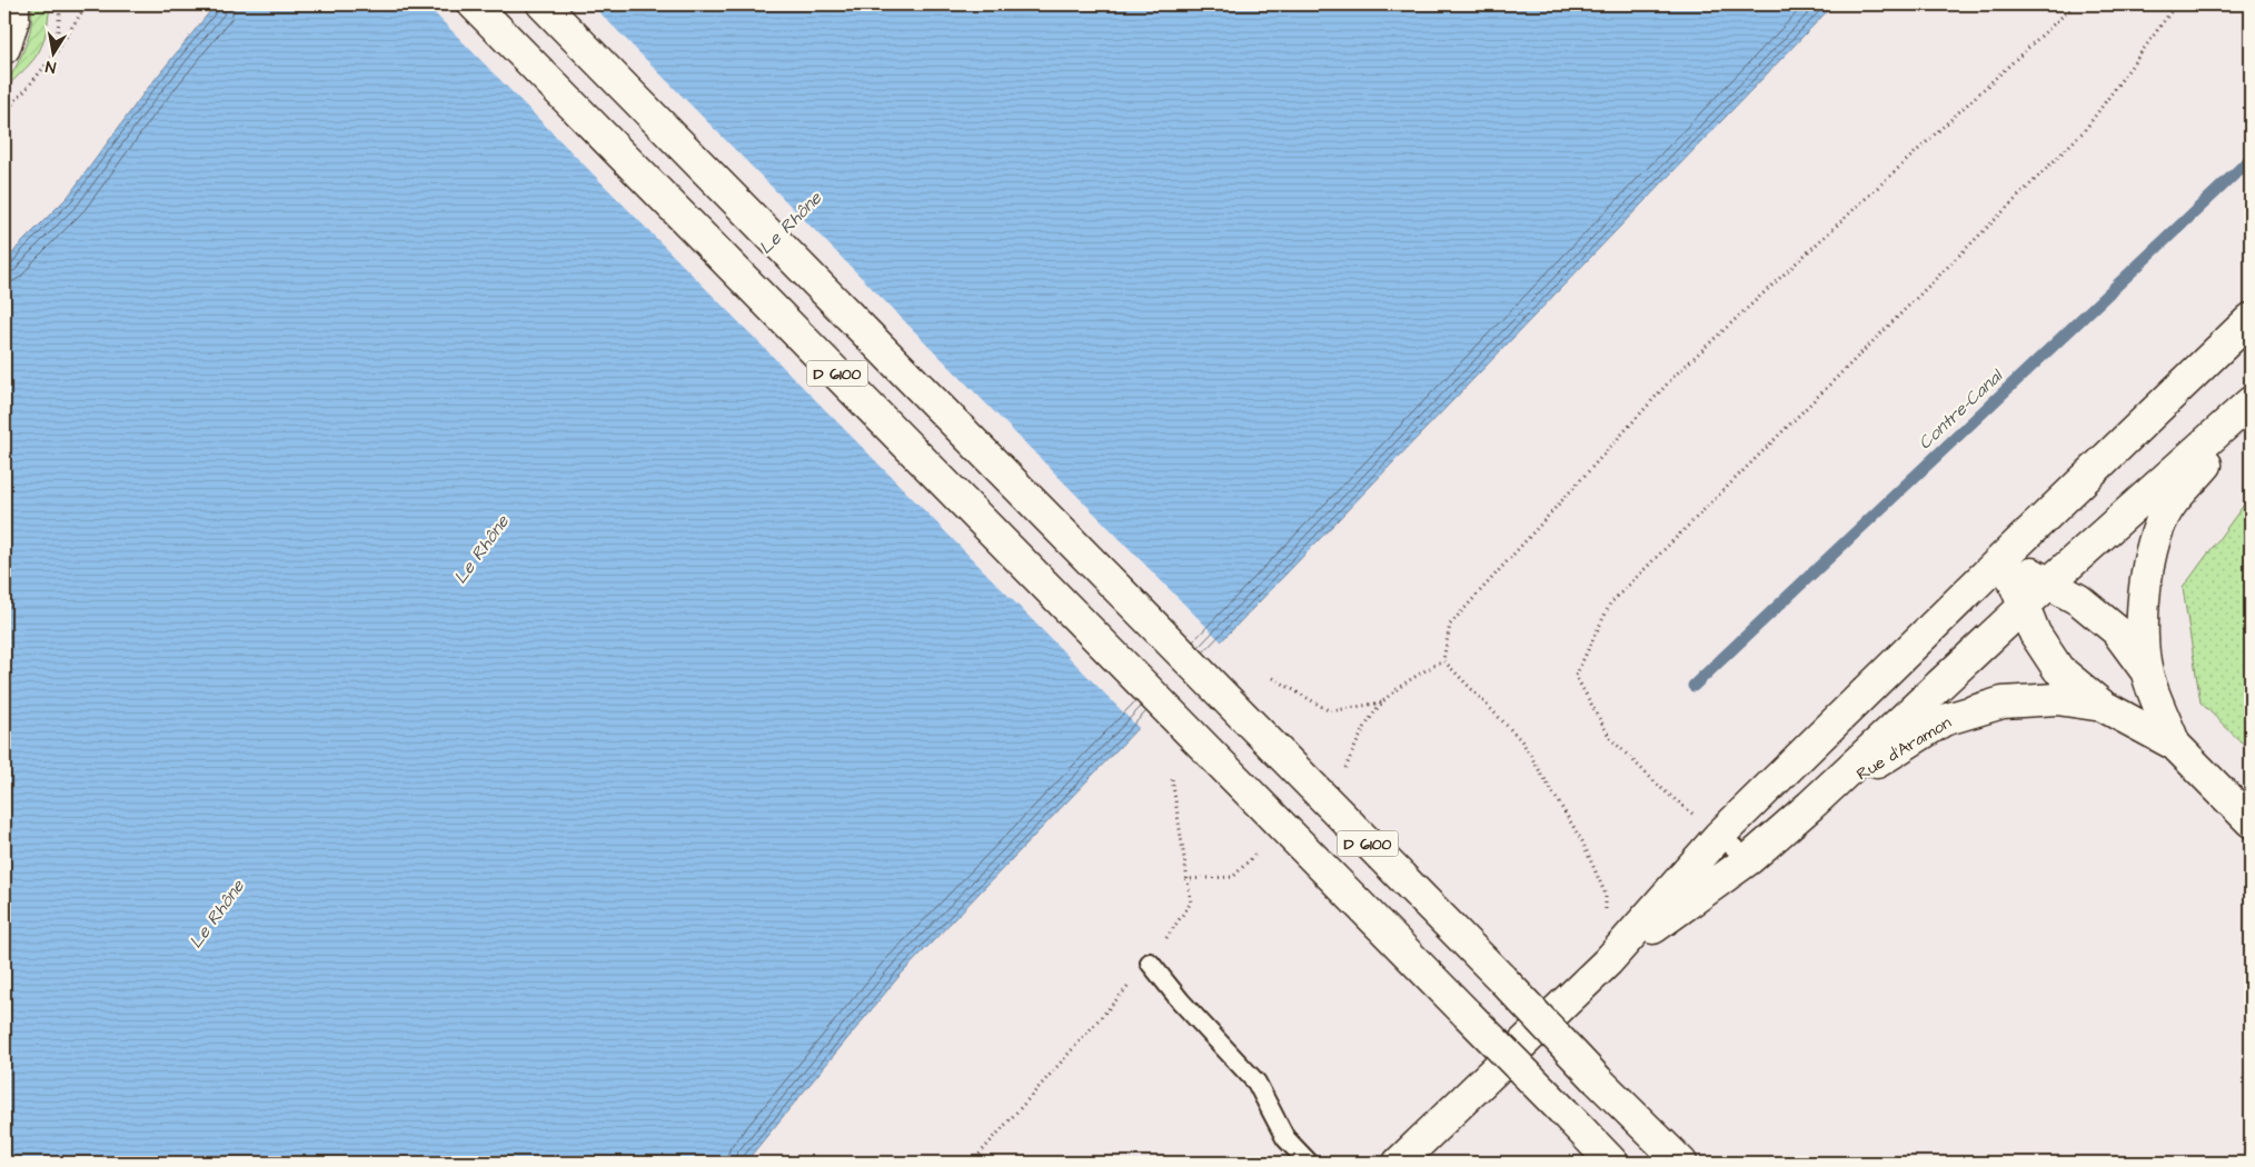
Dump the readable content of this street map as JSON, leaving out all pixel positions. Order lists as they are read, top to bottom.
{
  "streets": {
    "main road": ["D 6100", "Rue d'Aramon"]
  },
  "water": ["Le Rhône", "Contre-Canal"],
  "north": "bottom"
}
